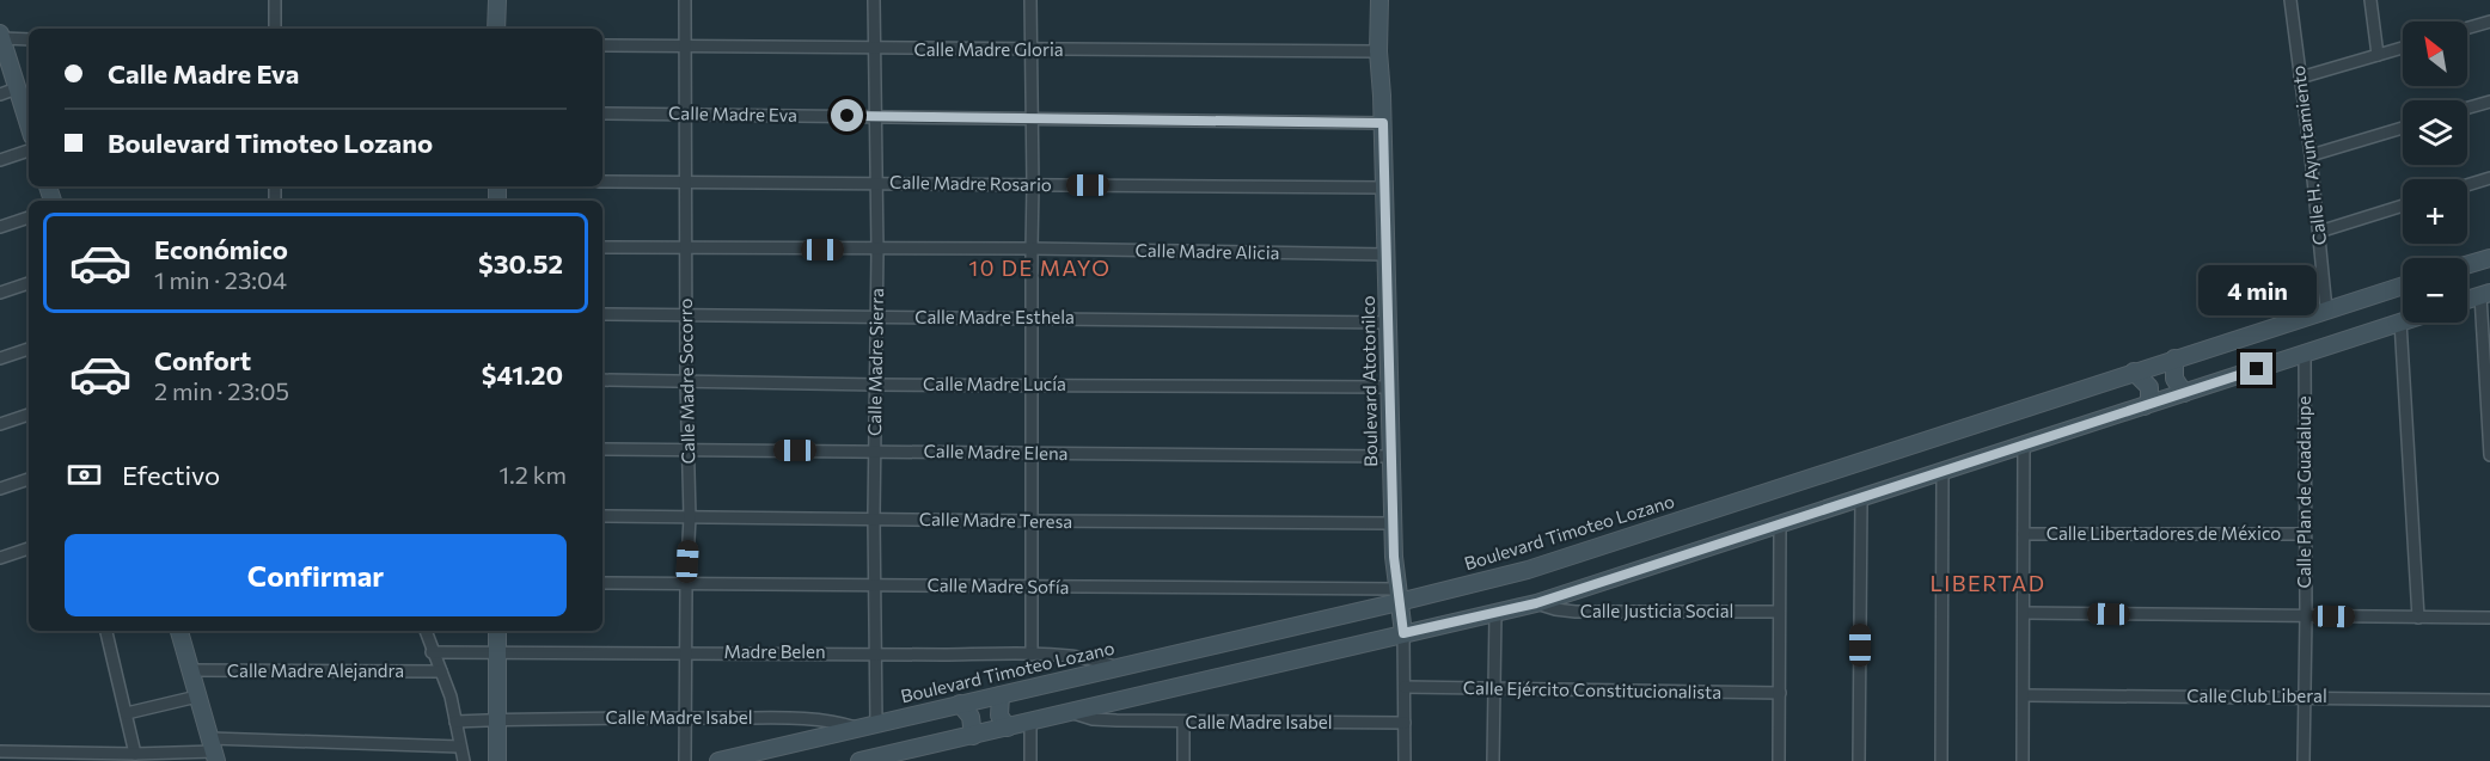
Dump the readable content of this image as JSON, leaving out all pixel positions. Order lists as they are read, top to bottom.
{
  "streets": {
    "main road": ["Boulevard Atotonilco", "Boulevard Timoteo Lozano"],
    "street": [
      "Calle Madre Gloria",
      "Calle Madre Eva",
      "Calle H. Ayuntamiento",
      "Calle Madre Rosario",
      "Calle Madre Alicia",
      "Calle Madre Esthela",
      "Calle Madre Sierra",
      "Calle Madre Socorro",
      "Calle Madre Lucía",
      "Calle Madre Elena",
      "Calle Plan de Guadalupe",
      "Calle Madre Teresa",
      "Calle Libertadores de México",
      "Calle Madre Sofía",
      "Calle Justicia Social",
      "Madre Belen",
      "Calle Madre Alejandra",
      "Calle Ejército Constitucionalista",
      "Calle Club Liberal",
      "Calle Madre Isabel"
    ]
  },
  "crossings": [
    ["Calle Madre Gloria", "Calle Madre Sierra"],
    ["Calle Madre Gloria", "Calle Madre Socorro"],
    ["Calle Madre Gloria", "Boulevard Atotonilco"],
    ["Calle Madre Eva", "Calle Madre Sierra"],
    ["Calle Madre Eva", "Calle Madre Socorro"],
    ["Calle Madre Eva", "Boulevard Atotonilco"],
    ["Calle H. Ayuntamiento", "Boulevard Timoteo Lozano"],
    ["Calle Madre Rosario", "Calle Madre Sierra"],
    ["Calle Madre Rosario", "Calle Madre Socorro"],
    ["Calle Madre Rosario", "Boulevard Atotonilco"],
    ["Calle Madre Alicia", "Calle Madre Sierra"],
    ["Calle Madre Alicia", "Calle Madre Socorro"],
    ["Calle Madre Alicia", "Boulevard Atotonilco"],
    ["Calle Madre Esthela", "Calle Madre Sierra"],
    ["Calle Madre Esthela", "Calle Madre Socorro"],
    ["Calle Madre Esthela", "Boulevard Atotonilco"],
    ["Calle Madre Sierra", "Calle Madre Lucía"],
    ["Calle Madre Sierra", "Calle Madre Elena"],
    ["Calle Madre Sierra", "Calle Madre Teresa"],
    ["Calle Madre Sierra", "Boulevard Timoteo Lozano"],
    ["Calle Madre Sierra", "Calle Madre Sofía"],
    ["Calle Madre Sierra", "Madre Belen"],
    ["Calle Madre Socorro", "Calle Madre Lucía"],
    ["Calle Madre Socorro", "Calle Madre Elena"],
    ["Calle Madre Socorro", "Calle Madre Teresa"],
    ["Calle Madre Socorro", "Calle Madre Sofía"],
    ["Calle Madre Socorro", "Madre Belen"],
    ["Calle Madre Socorro", "Calle Madre Isabel"],
    ["Boulevard Atotonilco", "Calle Madre Lucía"],
    ["Boulevard Atotonilco", "Calle Madre Elena"],
    ["Boulevard Atotonilco", "Calle Madre Teresa"],
    ["Boulevard Atotonilco", "Boulevard Timoteo Lozano"],
    ["Boulevard Atotonilco", "Calle Madre Sofía"],
    ["Boulevard Atotonilco", "Calle Ejército Constitucionalista"],
    ["Boulevard Atotonilco", "Calle Madre Isabel"],
    ["Calle Plan de Guadalupe", "Calle Libertadores de México"],
    ["Calle Plan de Guadalupe", "Calle Club Liberal"],
    ["Boulevard Timoteo Lozano", "Calle Madre Sofía"],
    ["Boulevard Timoteo Lozano", "Madre Belen"],
    ["Boulevard Timoteo Lozano", "Calle Madre Isabel"]
  ],
  "districts": ["10 DE MAYO", "LIBERTAD"],
  "north": "top left",
  "page": {
    "map_buttons": ["+", "−"],
    "banner": ["Calle Madre Eva", "Boulevard Timoteo Lozano"],
    "list": [
      {
        "name": "Económico",
        "note": "1 min · 23:04",
        "value": "$30.52"
      },
      {
        "name": "Confort",
        "note": "2 min · 23:05",
        "value": "$41.20"
      }
    ],
    "bubble": "4 min",
    "pay": ["Efectivo", "1.2 km"],
    "buttons": "Confirmar"
  }
}
